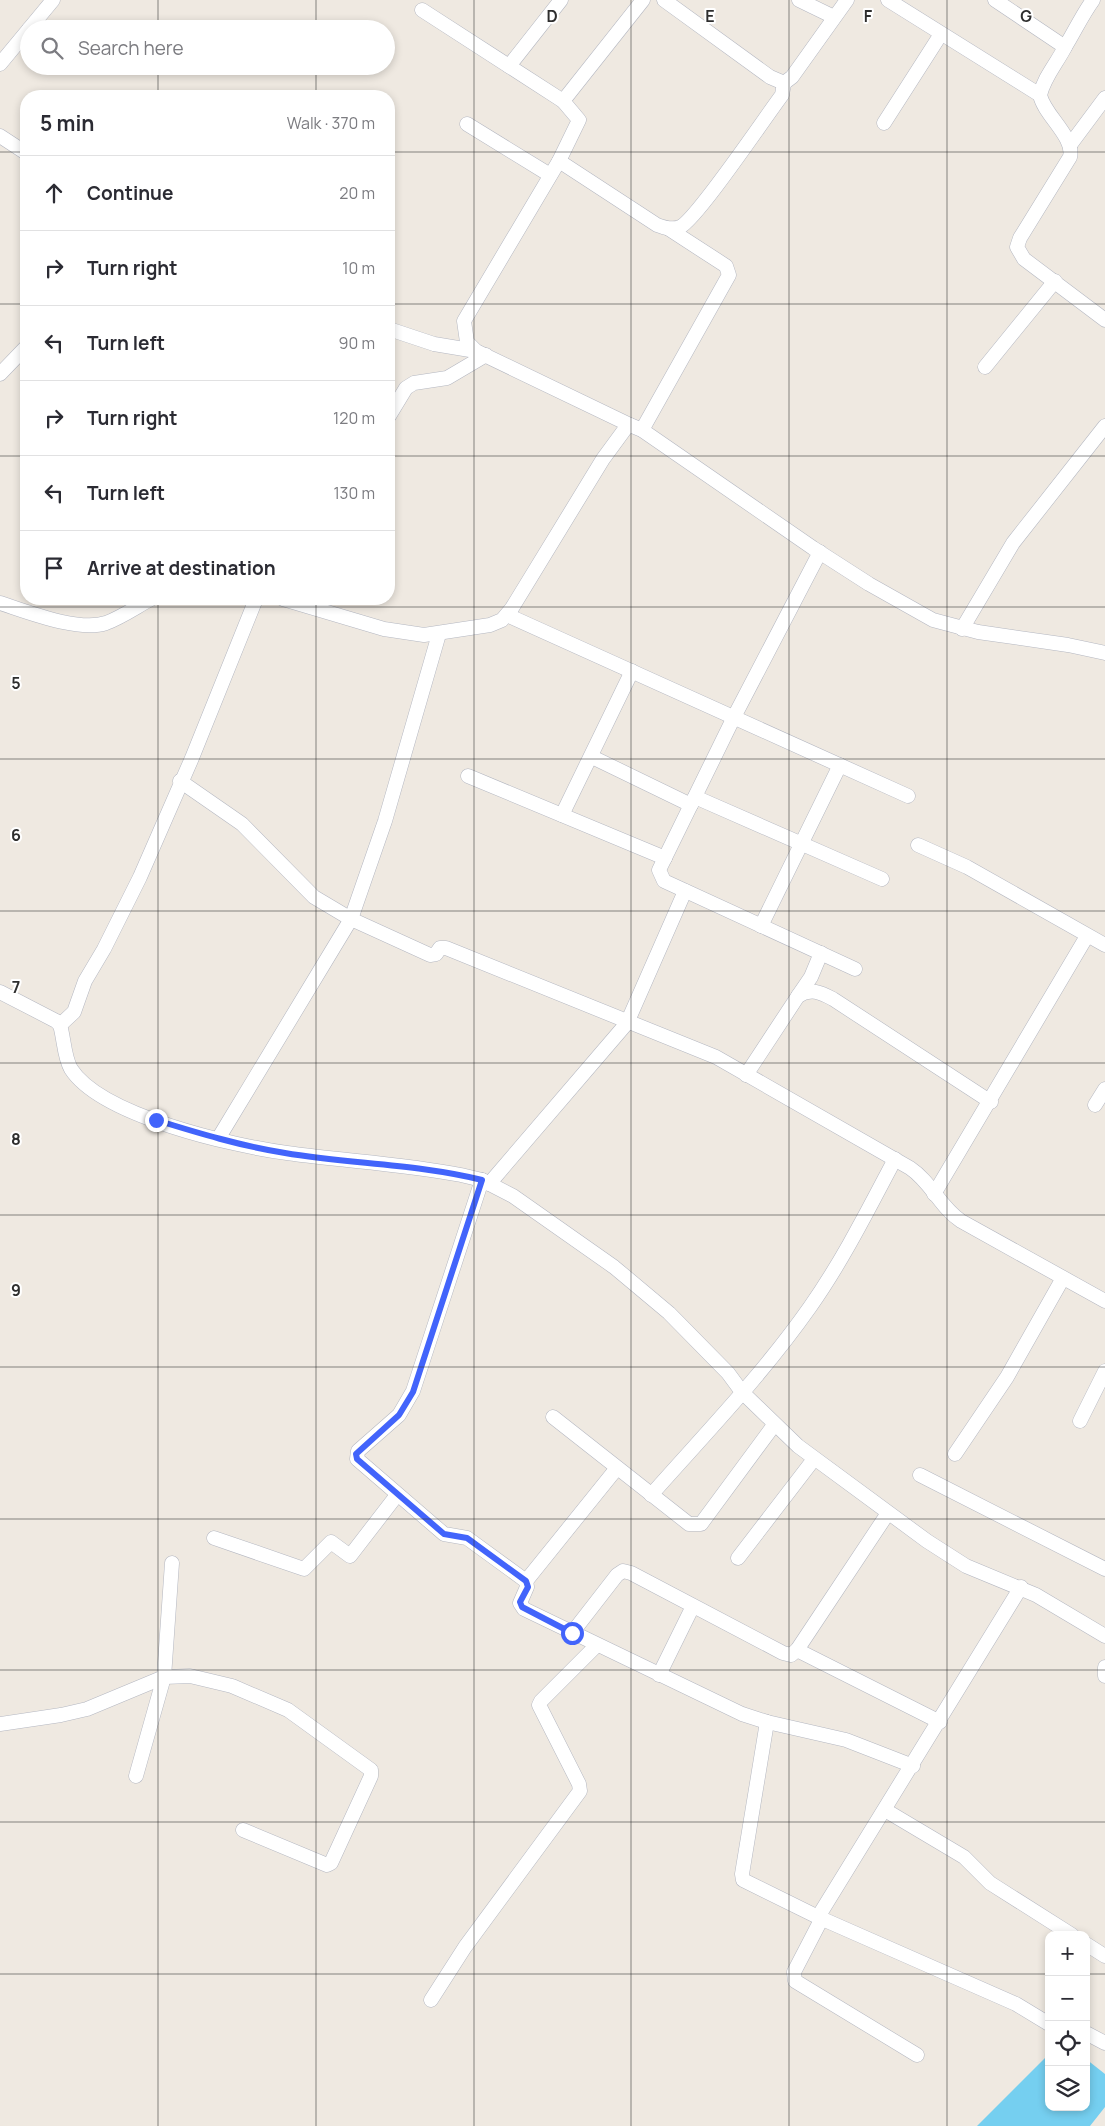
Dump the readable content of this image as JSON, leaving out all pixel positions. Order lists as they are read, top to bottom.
{
  "page": {
    "search": "Search here",
    "heading": ["5 min", "Walk · 370 m"],
    "list": [
      ["Continue", "20 m"],
      ["Turn right", "10 m"],
      ["Turn left", "90 m"],
      ["Turn right", "120 m"],
      ["Turn left", "130 m"],
      "Arrive at destination"
    ],
    "map_buttons": ["+", "−"]
  },
  "grid": {
    "columns": [
      "D",
      "E",
      "F",
      "G"
    ],
    "rows": [
      "5",
      "6",
      "7",
      "8",
      "9"
    ]
  }
}
